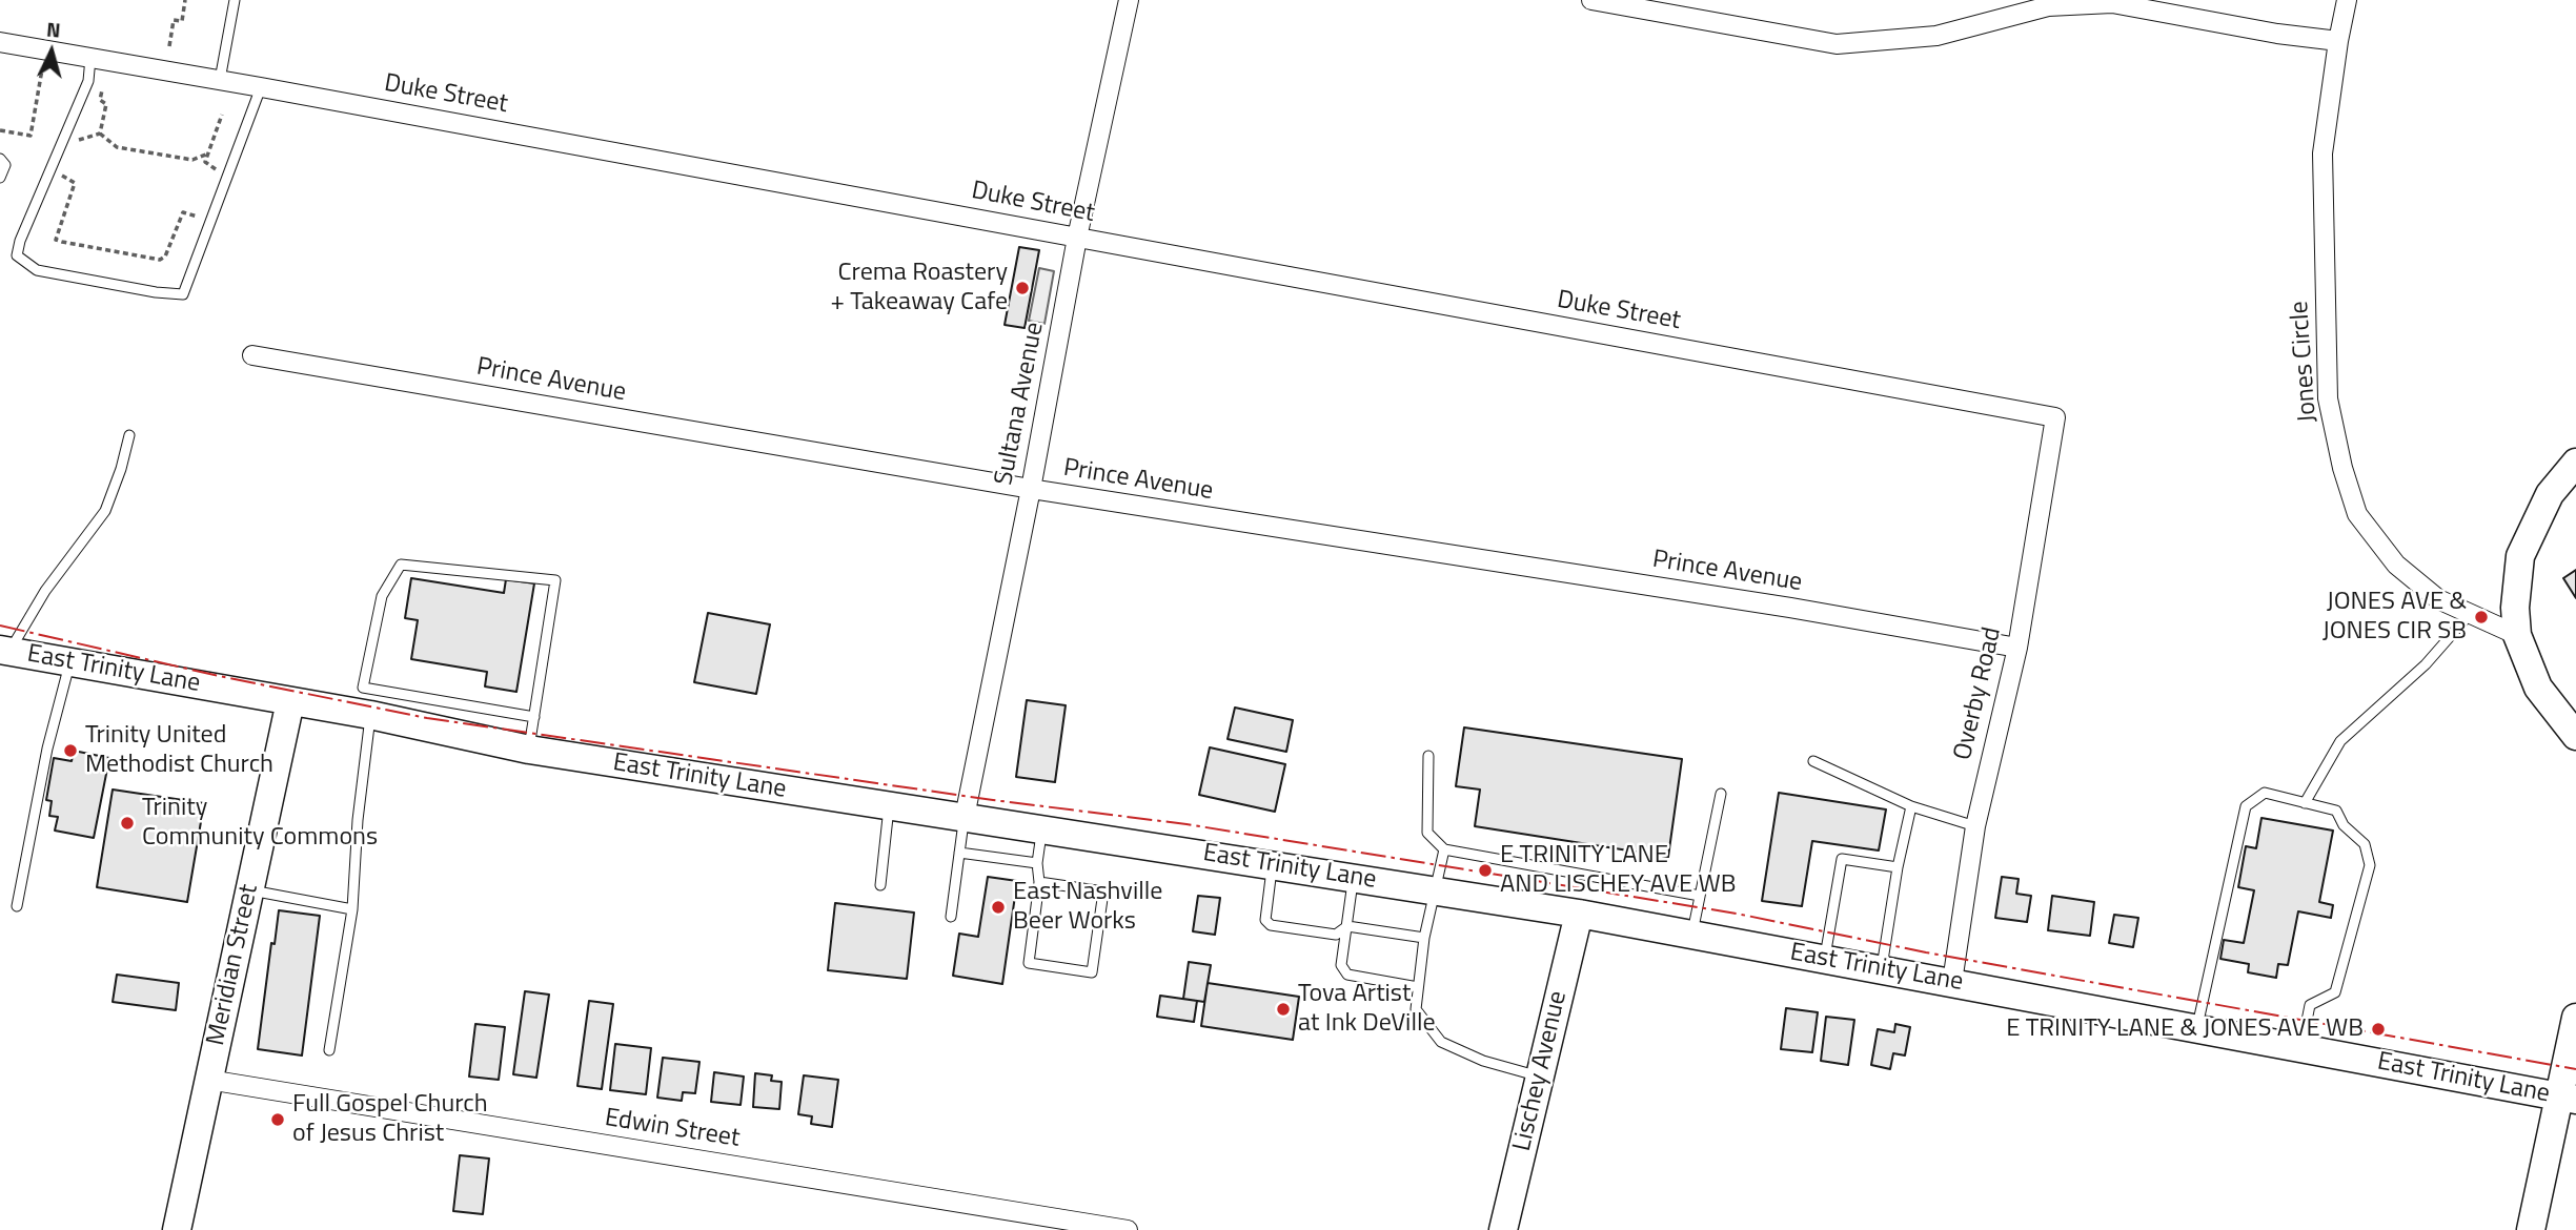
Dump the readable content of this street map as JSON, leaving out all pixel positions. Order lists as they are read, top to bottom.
{
  "streets": {
    "main road": ["East Trinity Lane", "Meridian Street", "Lischey Avenue"],
    "street": [
      "Duke Street",
      "Jones Circle",
      "Prince Avenue",
      "Sultana Avenue",
      "Overby Road",
      "Edwin Street"
    ]
  },
  "crossings": [
    ["Duke Street", "Sultana Avenue"],
    ["Duke Street", "Overby Road"],
    ["Prince Avenue", "Sultana Avenue"],
    ["Prince Avenue", "Overby Road"],
    ["Sultana Avenue", "East Trinity Lane"],
    ["East Trinity Lane", "Overby Road"],
    ["East Trinity Lane", "Meridian Street"],
    ["East Trinity Lane", "Lischey Avenue"],
    ["Meridian Street", "Edwin Street"]
  ],
  "places": [
    "Crema Roastery + Takeaway Cafe",
    "JONES AVE & JONES CIR SB",
    "Trinity United Methodist Church",
    "Trinity Community Commons",
    "E TRINITY LANE AND LISCHEY AVE WB",
    "East Nashville Beer Works",
    "Tova Artist at Ink DeVille",
    "E TRINITY LANE & JONES AVE WB",
    "Full Gospel Church of Jesus Christ"
  ],
  "north": "top"
}
